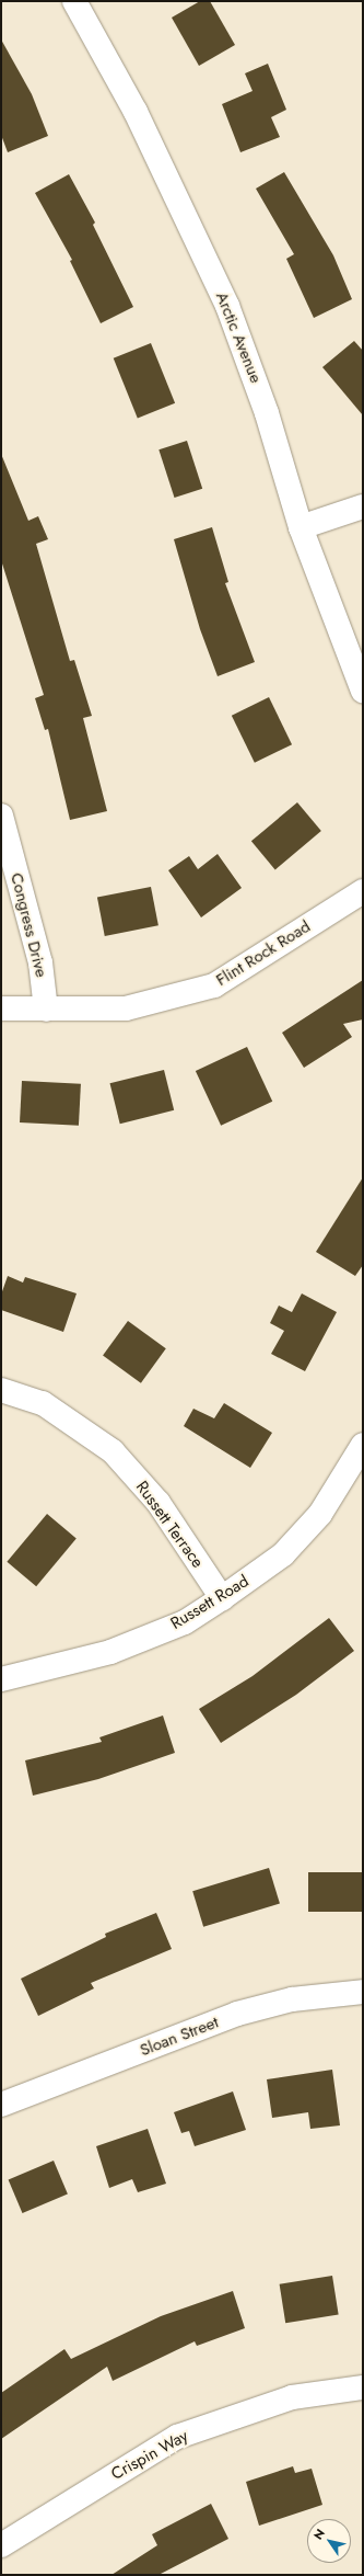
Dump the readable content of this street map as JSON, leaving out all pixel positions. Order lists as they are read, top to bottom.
{
  "streets": {
    "street": [
      "Arctic Avenue",
      "Congress Drive",
      "Flint Rock Road",
      "Russett Terrace",
      "Russett Road",
      "Sloan Street",
      "Crispin Way"
    ]
  },
  "crossings": [
    ["Congress Drive", "Flint Rock Road"],
    ["Russett Terrace", "Russett Road"]
  ],
  "north": "top left"
}
